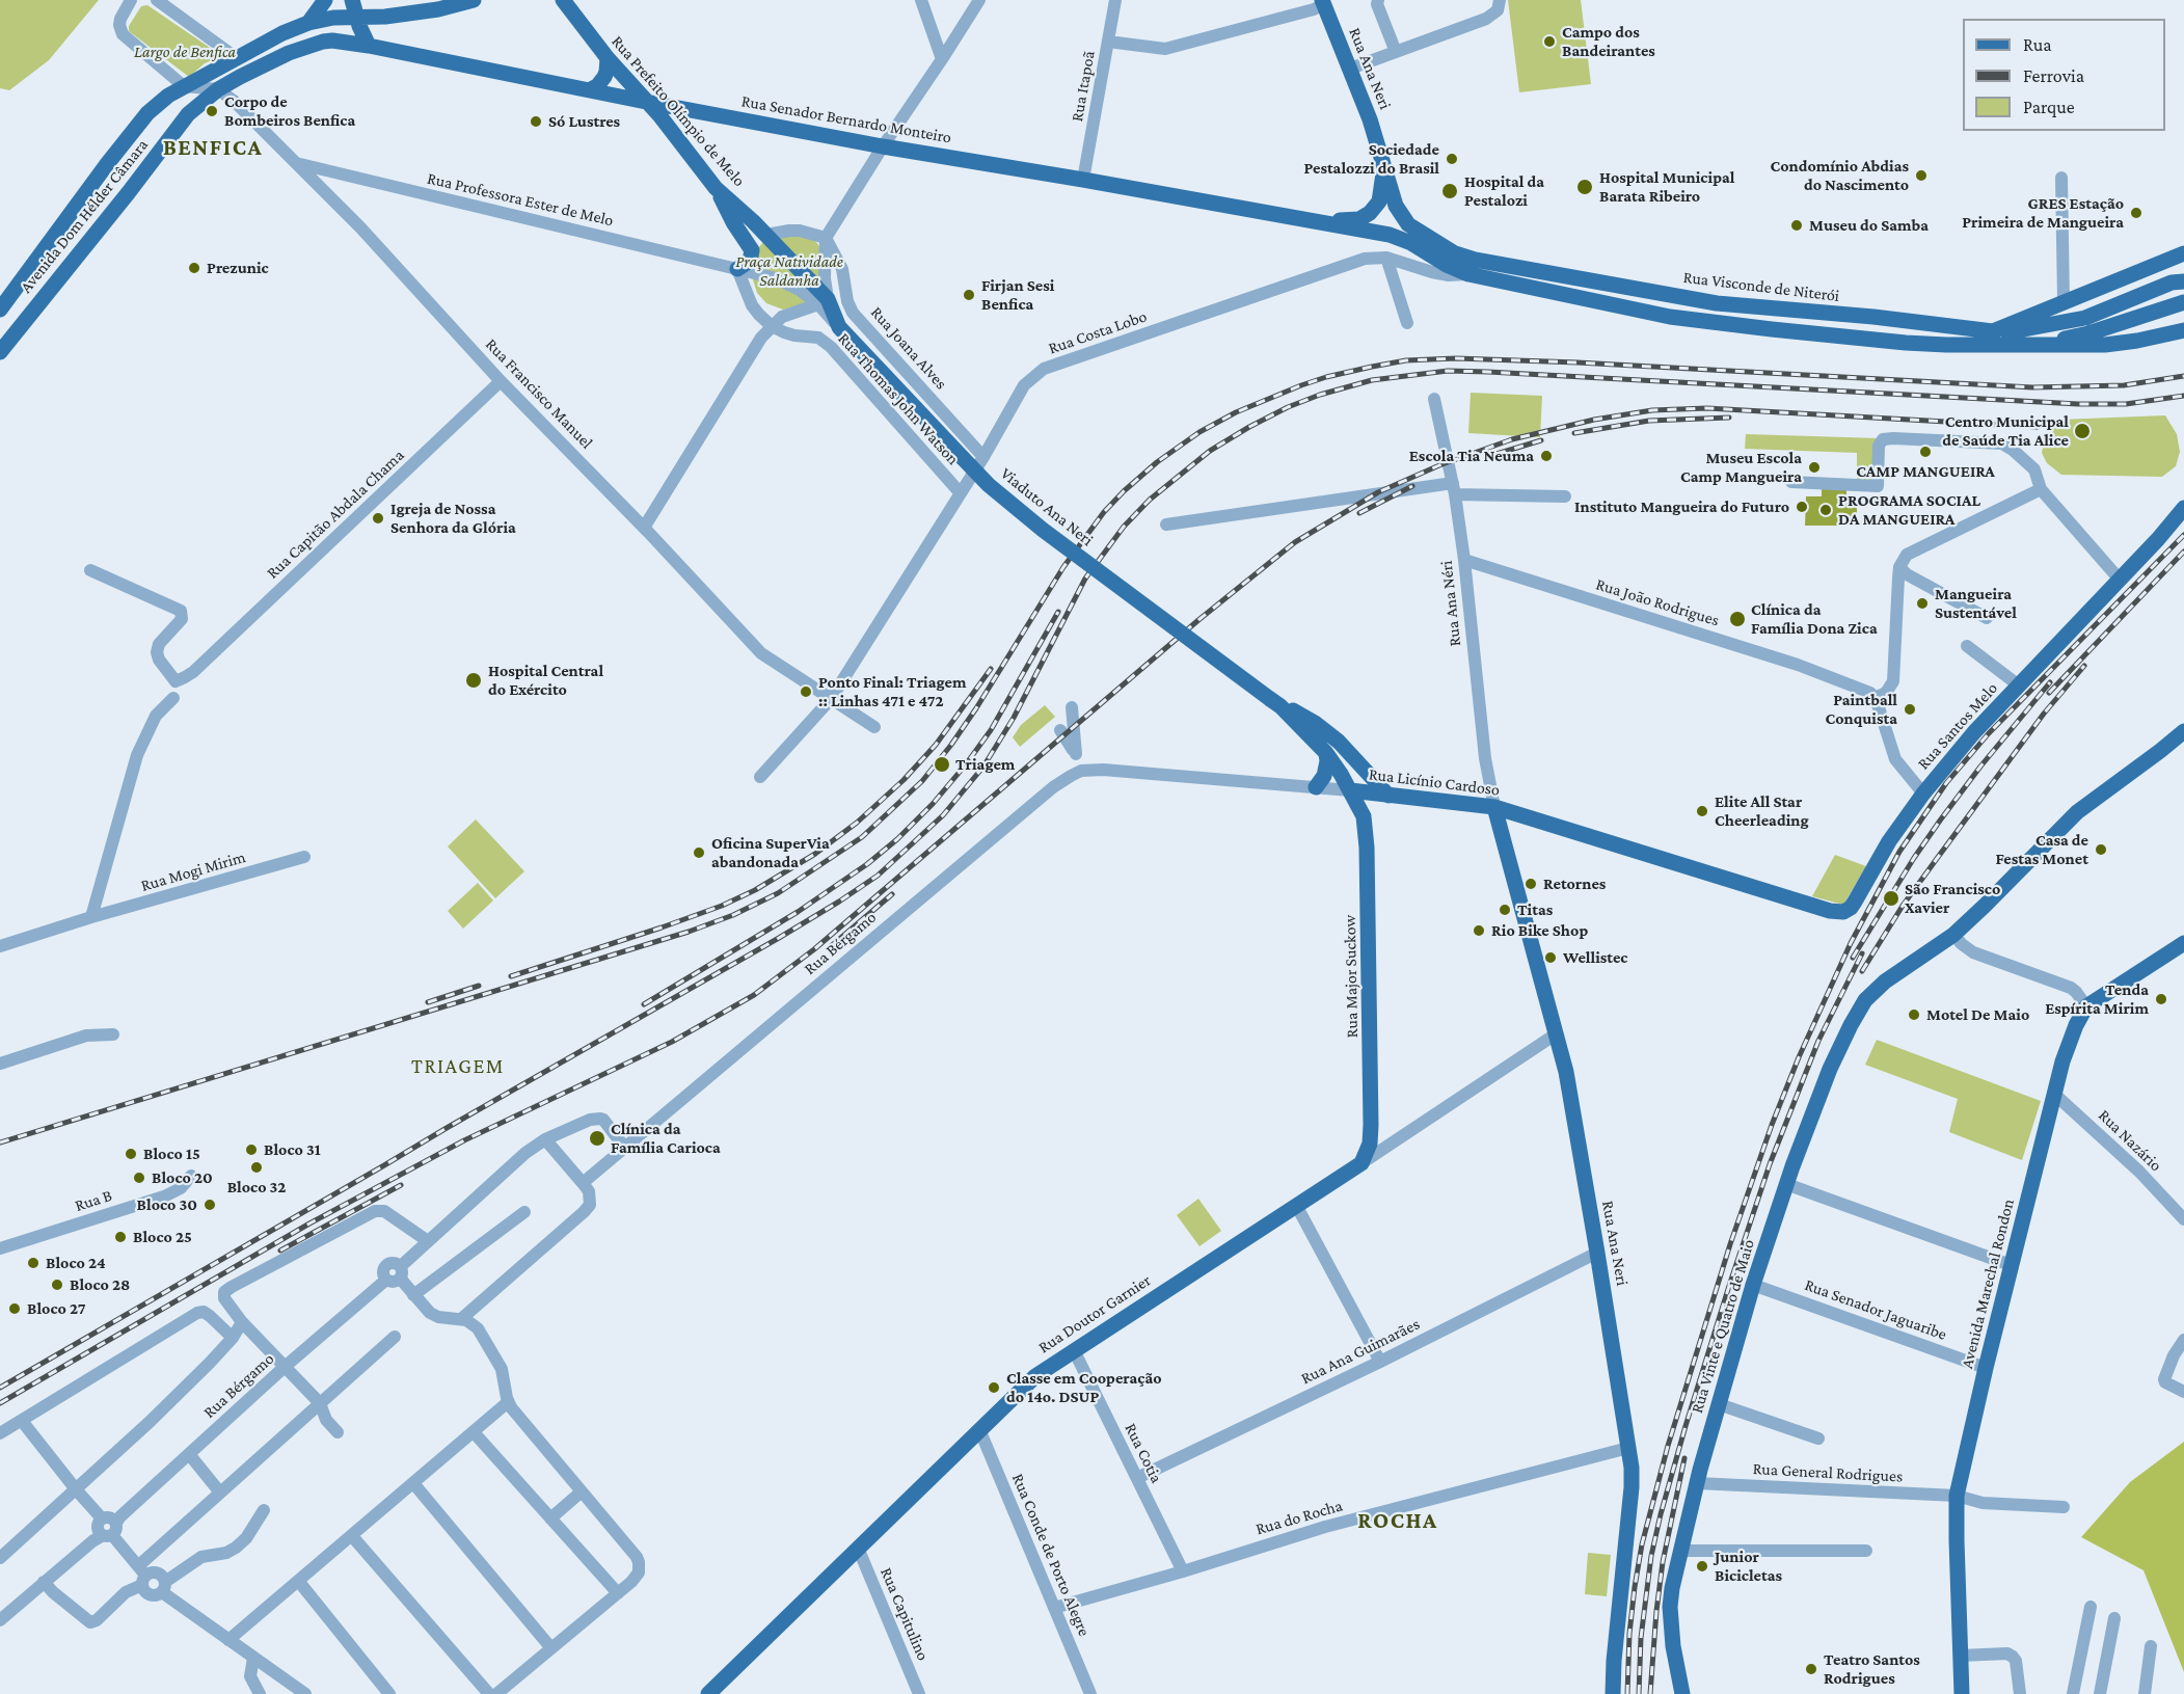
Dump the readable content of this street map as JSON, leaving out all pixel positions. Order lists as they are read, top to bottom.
{
  "streets": {
    "main road": [
      "Rua Ana Neri",
      "Rua Prefeito Olímpio de Melo",
      "Rua Senador Bernardo Monteiro",
      "Avenida Dom Hélder Câmara",
      "Rua Visconde de Niterói",
      "Viaduto Ana Neri",
      "Rua Santos Melo",
      "Rua Licínio Cardoso",
      "Rua Major Suckow",
      "Avenida Marechal Rondon",
      "Rua Doutor Garnier",
      "Rua Vinte e Quatro de Maio"
    ],
    "street": [
      "Rua Itapoã",
      "Rua Professora Ester de Melo",
      "Rua Costa Lobo",
      "Rua Joana Alves",
      "Rua Francisco Manuel",
      "Rua Thomas John Watson",
      "Rua Capitão Abdala Chama",
      "Rua João Rodrigues",
      "Rua Ana Néri",
      "Rua Mogi Mirim",
      "Rua Bérgamo",
      "Rua Nazário",
      "Rua B",
      "Rua Senador Jaguaribe",
      "Rua Ana Guimarães",
      "Rua Cotia",
      "Rua General Rodrigues",
      "Rua do Rocha",
      "Rua Conde de Porto Alegre",
      "Rua Capitulino"
    ]
  },
  "crossings": [
    ["Rua Ana Neri", "Rua Visconde de Niterói"],
    ["Rua Ana Neri", "Rua Ana Néri"],
    ["Rua Ana Neri", "Rua Licínio Cardoso"],
    ["Rua Ana Neri", "Rua Doutor Garnier"],
    ["Rua Ana Neri", "Rua Ana Guimarães"],
    ["Rua Ana Neri", "Rua do Rocha"],
    ["Rua Itapoã", "Rua Senador Bernardo Monteiro"],
    ["Rua Prefeito Olímpio de Melo", "Rua Senador Bernardo Monteiro"],
    ["Rua Prefeito Olímpio de Melo", "Viaduto Ana Neri"],
    ["Rua Senador Bernardo Monteiro", "Avenida Dom Hélder Câmara"],
    ["Rua Professora Ester de Melo", "Rua Francisco Manuel"],
    ["Avenida Dom Hélder Câmara", "Rua Francisco Manuel"],
    ["Rua Costa Lobo", "Rua Joana Alves"],
    ["Rua Costa Lobo", "Rua Francisco Manuel"],
    ["Rua Costa Lobo", "Rua Thomas John Watson"],
    ["Rua Francisco Manuel", "Rua Capitão Abdala Chama"],
    ["Viaduto Ana Neri", "Rua Licínio Cardoso"],
    ["Viaduto Ana Neri", "Rua Major Suckow"],
    ["Rua João Rodrigues", "Rua Ana Néri"],
    ["Rua Ana Néri", "Rua Licínio Cardoso"],
    ["Rua Santos Melo", "Rua Licínio Cardoso"],
    ["Rua Licínio Cardoso", "Rua Bérgamo"],
    ["Rua Licínio Cardoso", "Rua Major Suckow"],
    ["Rua Major Suckow", "Rua Doutor Garnier"],
    ["Rua Nazário", "Avenida Marechal Rondon"],
    ["Avenida Marechal Rondon", "Rua Senador Jaguaribe"],
    ["Avenida Marechal Rondon", "Rua General Rodrigues"],
    ["Rua Senador Jaguaribe", "Rua Vinte e Quatro de Maio"],
    ["Rua Doutor Garnier", "Rua Cotia"],
    ["Rua Doutor Garnier", "Rua Conde de Porto Alegre"],
    ["Rua Doutor Garnier", "Rua Capitulino"],
    ["Rua Vinte e Quatro de Maio", "Rua General Rodrigues"],
    ["Rua Ana Guimarães", "Rua Cotia"],
    ["Rua Cotia", "Rua do Rocha"],
    ["Rua do Rocha", "Rua Conde de Porto Alegre"]
  ],
  "districts": ["BENFICA", "TRIAGEM", "ROCHA"],
  "parks": ["Largo de Benfica", "Praça Natividade Saldanha"],
  "places": [
    "Campo dos Bandeirantes",
    "Corpo de Bombeiros Benfica",
    "Só Lustres",
    "Sociedade Pestalozzi do Brasil",
    "Condomínio Abdias do Nascimento",
    "Hospital Municipal Barata Ribeiro",
    "Hospital da Pestalozi",
    "GRES Estação Primeira de Mangueira",
    "Museu do Samba",
    "Prezunic",
    "Firjan Sesi Benfica",
    "Centro Municipal de Saúde Tia Alice",
    "CAMP MANGUEIRA",
    "Escola Tia Neuma",
    "Museu Escola Camp Mangueira",
    "Instituto Mangueira do Futuro",
    "PROGRAMA SOCIAL DA MANGUEIRA",
    "Igreja de Nossa Senhora da Glória",
    "Mangueira Sustentável",
    "Clínica da Família Dona Zica",
    "Hospital Central do Exército",
    "Ponto Final: Triagem :: Linhas 471 e 472",
    "Paintball Conquista",
    "Triagem",
    "Elite All Star Cheerleading",
    "Casa de Festas Monet",
    "Oficina SuperVia abandonada",
    "Retornes",
    "São Francisco Xavier",
    "Titas",
    "Rio Bike Shop",
    "Wellistec",
    "Tenda Espírita Mirim",
    "Motel De Maio",
    "Clínica da Família Carioca",
    "Bloco 31",
    "Bloco 15",
    "Bloco 32",
    "Bloco 20",
    "Bloco 30",
    "Bloco 25",
    "Bloco 24",
    "Bloco 28",
    "Bloco 27",
    "Classe em Cooperação do 14o. DSUP",
    "Junior Bicicletas",
    "Teatro Santos Rodrigues"
  ],
  "legend": ["Rua", "Ferrovia", "Parque"]
}
